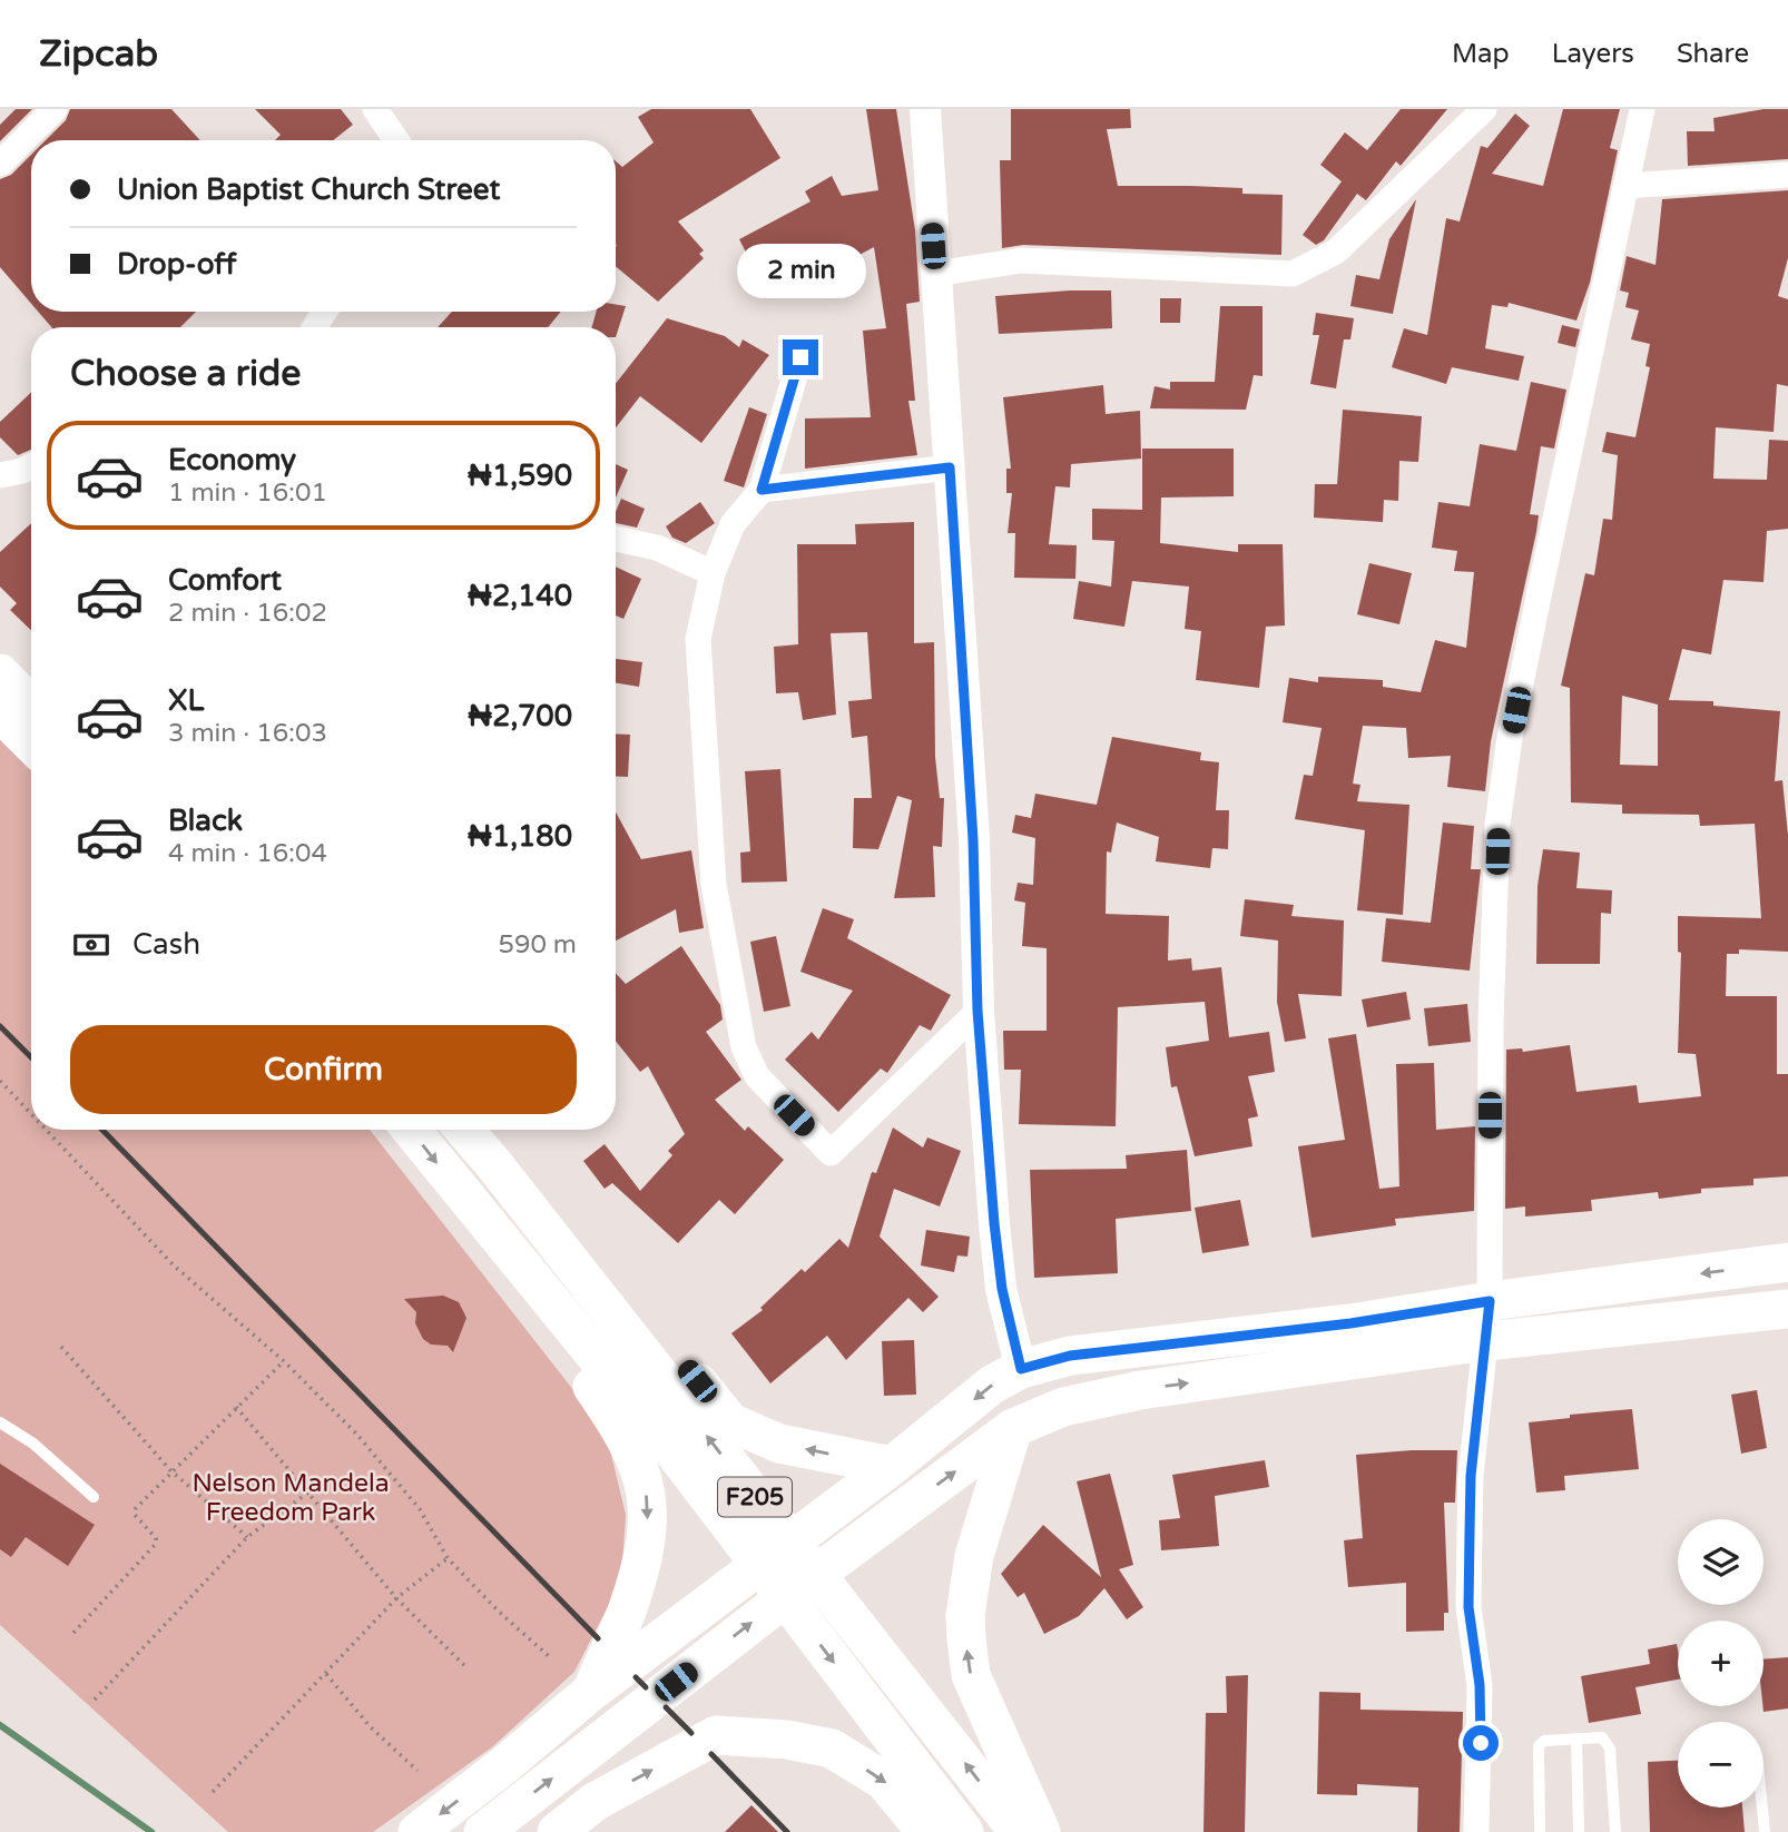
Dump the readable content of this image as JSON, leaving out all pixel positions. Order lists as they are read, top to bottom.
{
  "streets": {
    "main road": ["F205"]
  },
  "parks": ["Nelson Mandela Freedom Park"],
  "page": {
    "header": "Zipcab",
    "nav": ["Map", "Layers", "Share"],
    "banner": ["Union Baptist Church Street", "Drop-off"],
    "bubble": "2 min",
    "heading": "Choose a ride",
    "list": [
      {
        "name": "Economy",
        "note": "1 min · 16:01",
        "value": "₦1,590"
      },
      {
        "name": "Comfort",
        "note": "2 min · 16:02",
        "value": "₦2,140"
      },
      {
        "name": "XL",
        "note": "3 min · 16:03",
        "value": "₦2,700"
      },
      {
        "name": "Black",
        "note": "4 min · 16:04",
        "value": "₦1,180"
      }
    ],
    "pay": ["Cash", "590 m"],
    "buttons": "Confirm",
    "map_buttons": ["+", "−"]
  }
}
